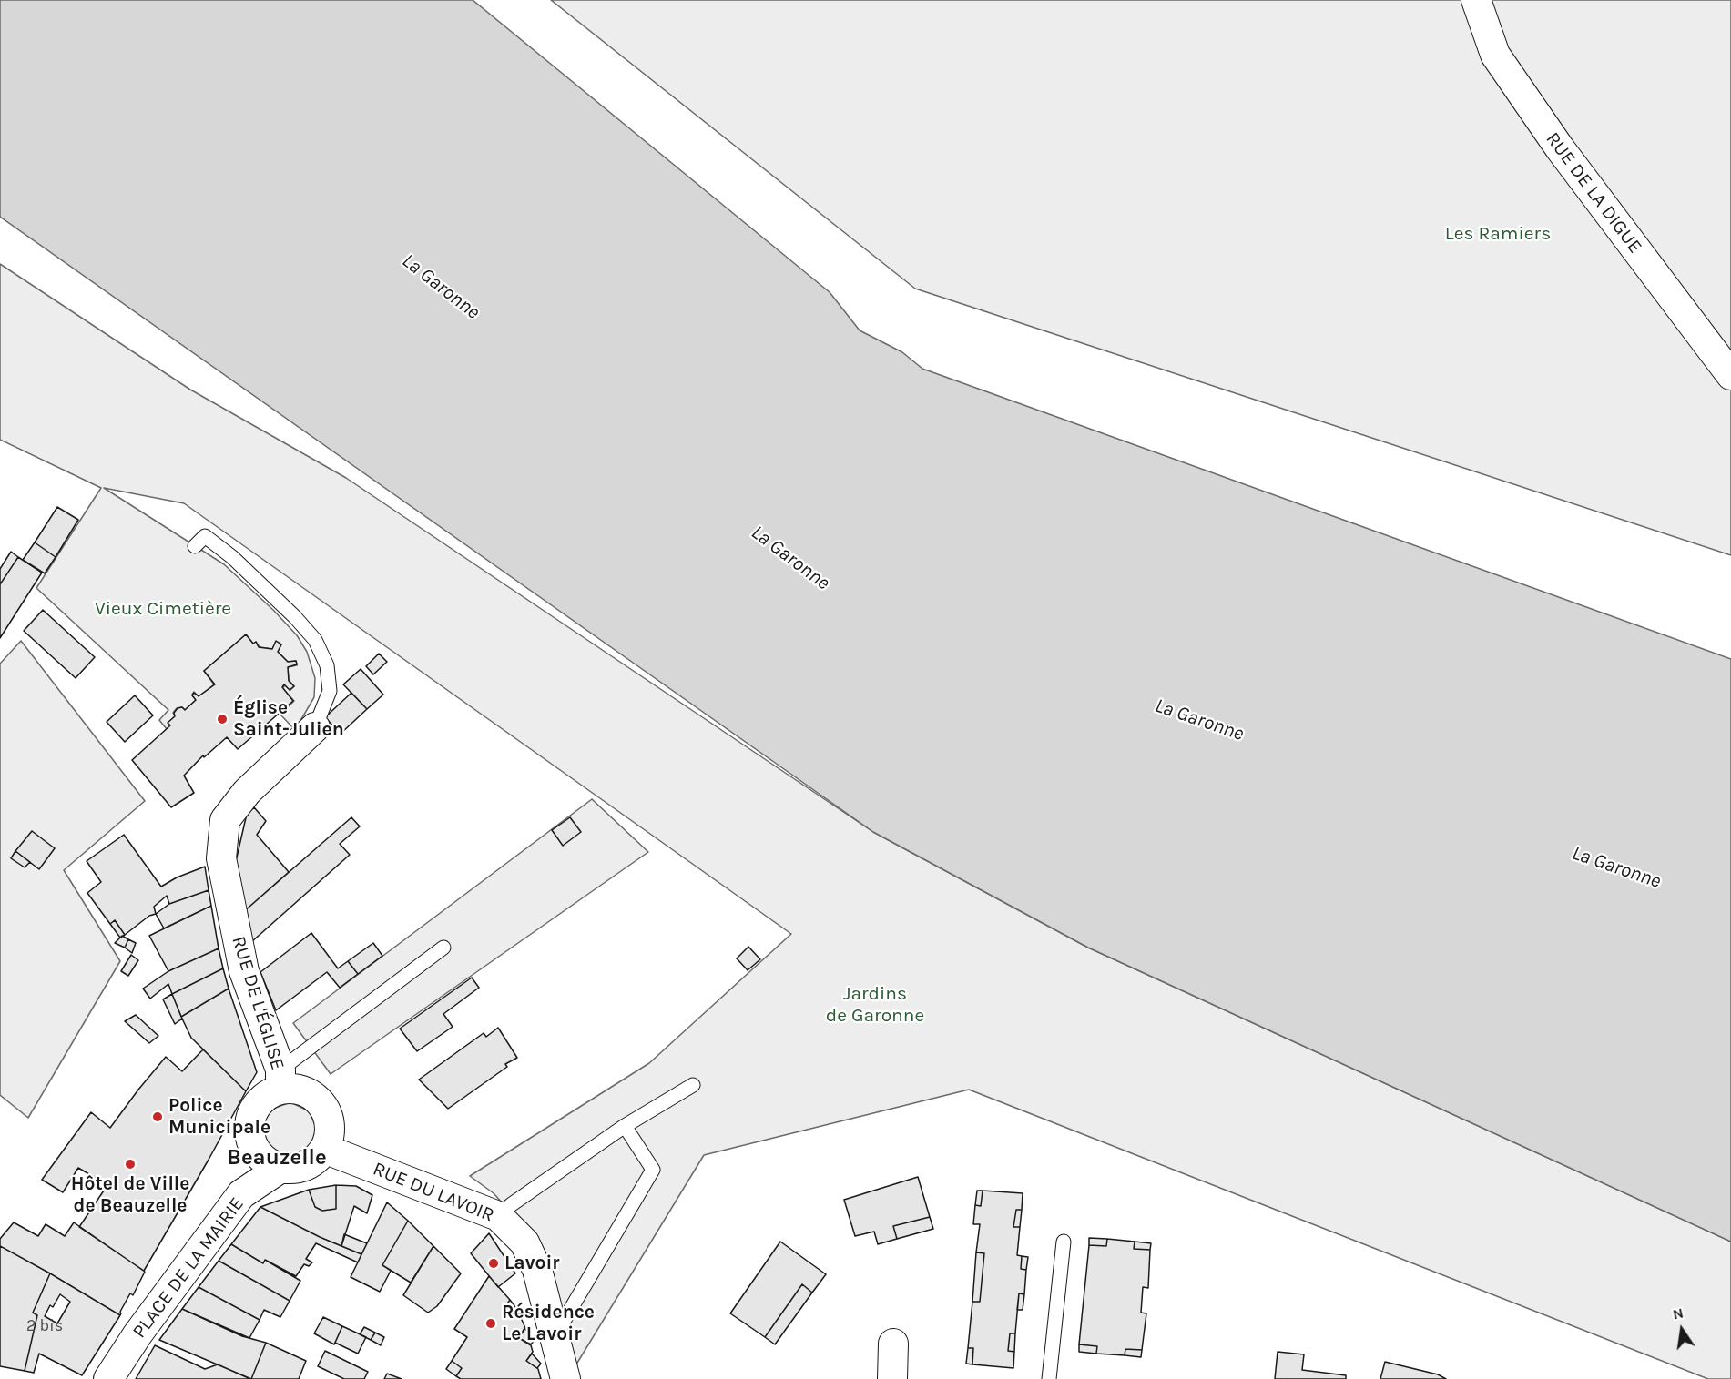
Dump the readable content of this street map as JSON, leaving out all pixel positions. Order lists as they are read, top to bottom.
{
  "streets": {
    "street": [
      "RUE DE LA DIGUE",
      "RUE DE L'ÉGLISE",
      "RUE DU LAVOIR",
      "PLACE DE LA MAIRIE"
    ]
  },
  "crossings": [
    ["RUE DE L'ÉGLISE", "RUE DU LAVOIR"],
    ["RUE DE L'ÉGLISE", "PLACE DE LA MAIRIE"],
    ["RUE DU LAVOIR", "PLACE DE LA MAIRIE"]
  ],
  "districts": ["Beauzelle"],
  "water": ["La Garonne"],
  "parks": ["Les Ramiers", "Vieux Cimetière", "Jardins de Garonne"],
  "places": [
    "Église Saint-Julien",
    "Police Municipale",
    "Hôtel de Ville de Beauzelle",
    "Lavoir",
    "Résidence Le Lavoir"
  ],
  "house_numbers": ["2 bis"],
  "north": "top"
}
